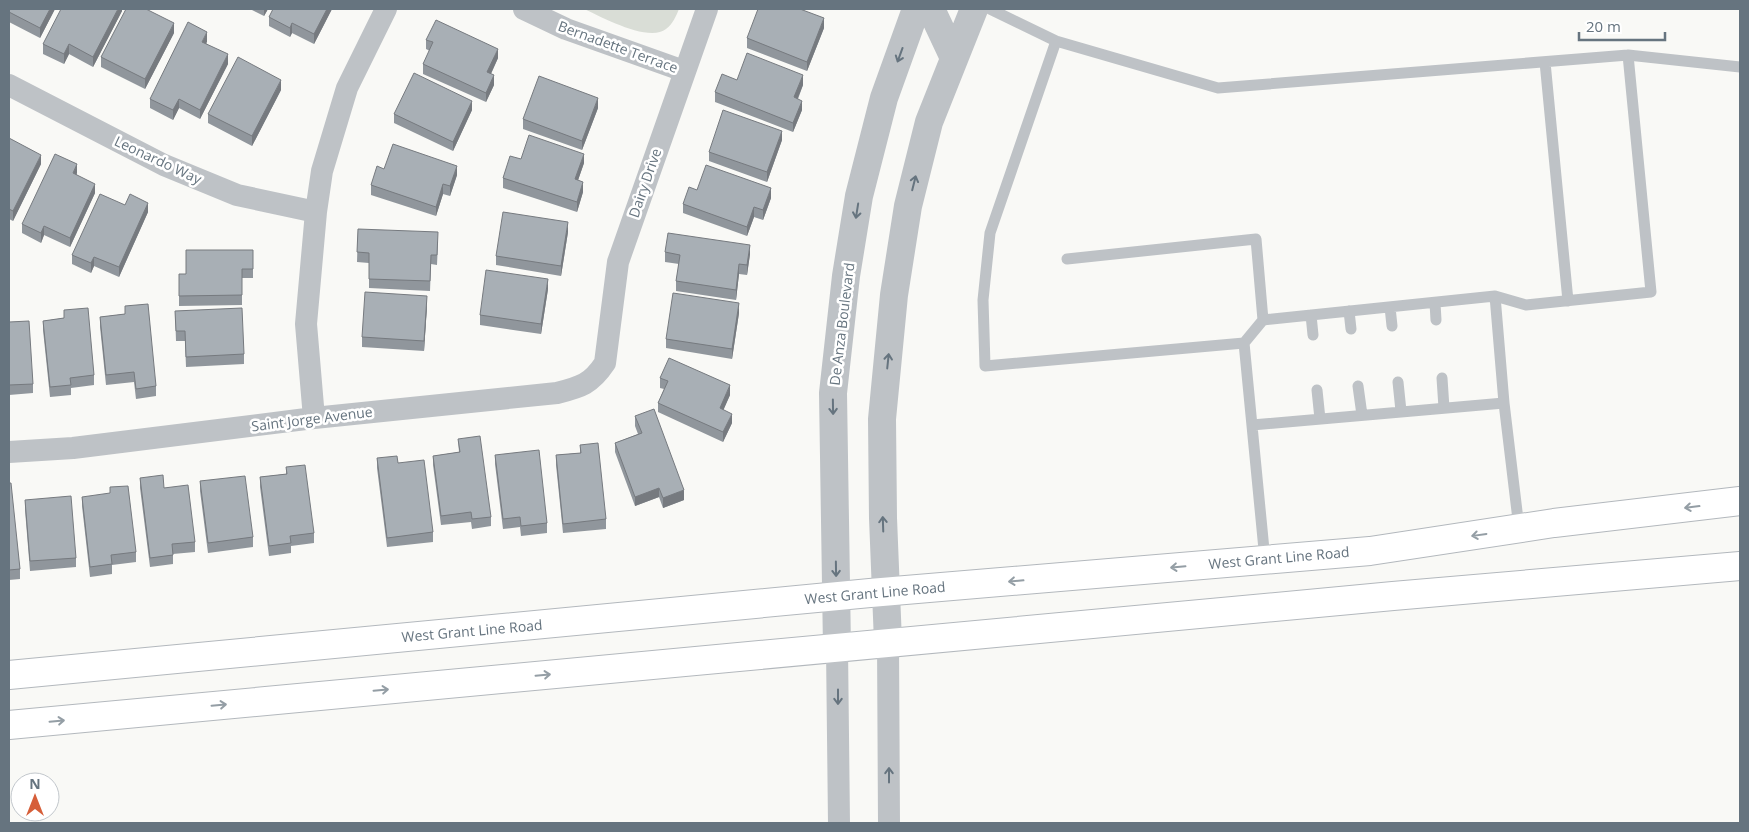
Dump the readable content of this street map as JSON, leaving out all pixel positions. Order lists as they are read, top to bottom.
{
  "streets": {
    "main road": ["West Grant Line Road"],
    "street": [
      "Bernadette Terrace",
      "Leonardo Way",
      "Dairy Drive",
      "De Anza Boulevard",
      "Saint Jorge Avenue"
    ]
  },
  "crossings": [
    ["Bernadette Terrace", "Dairy Drive"],
    ["Dairy Drive", "Saint Jorge Avenue"],
    ["De Anza Boulevard", "West Grant Line Road"]
  ],
  "scale_bar": "20 m",
  "north": "top"
}
